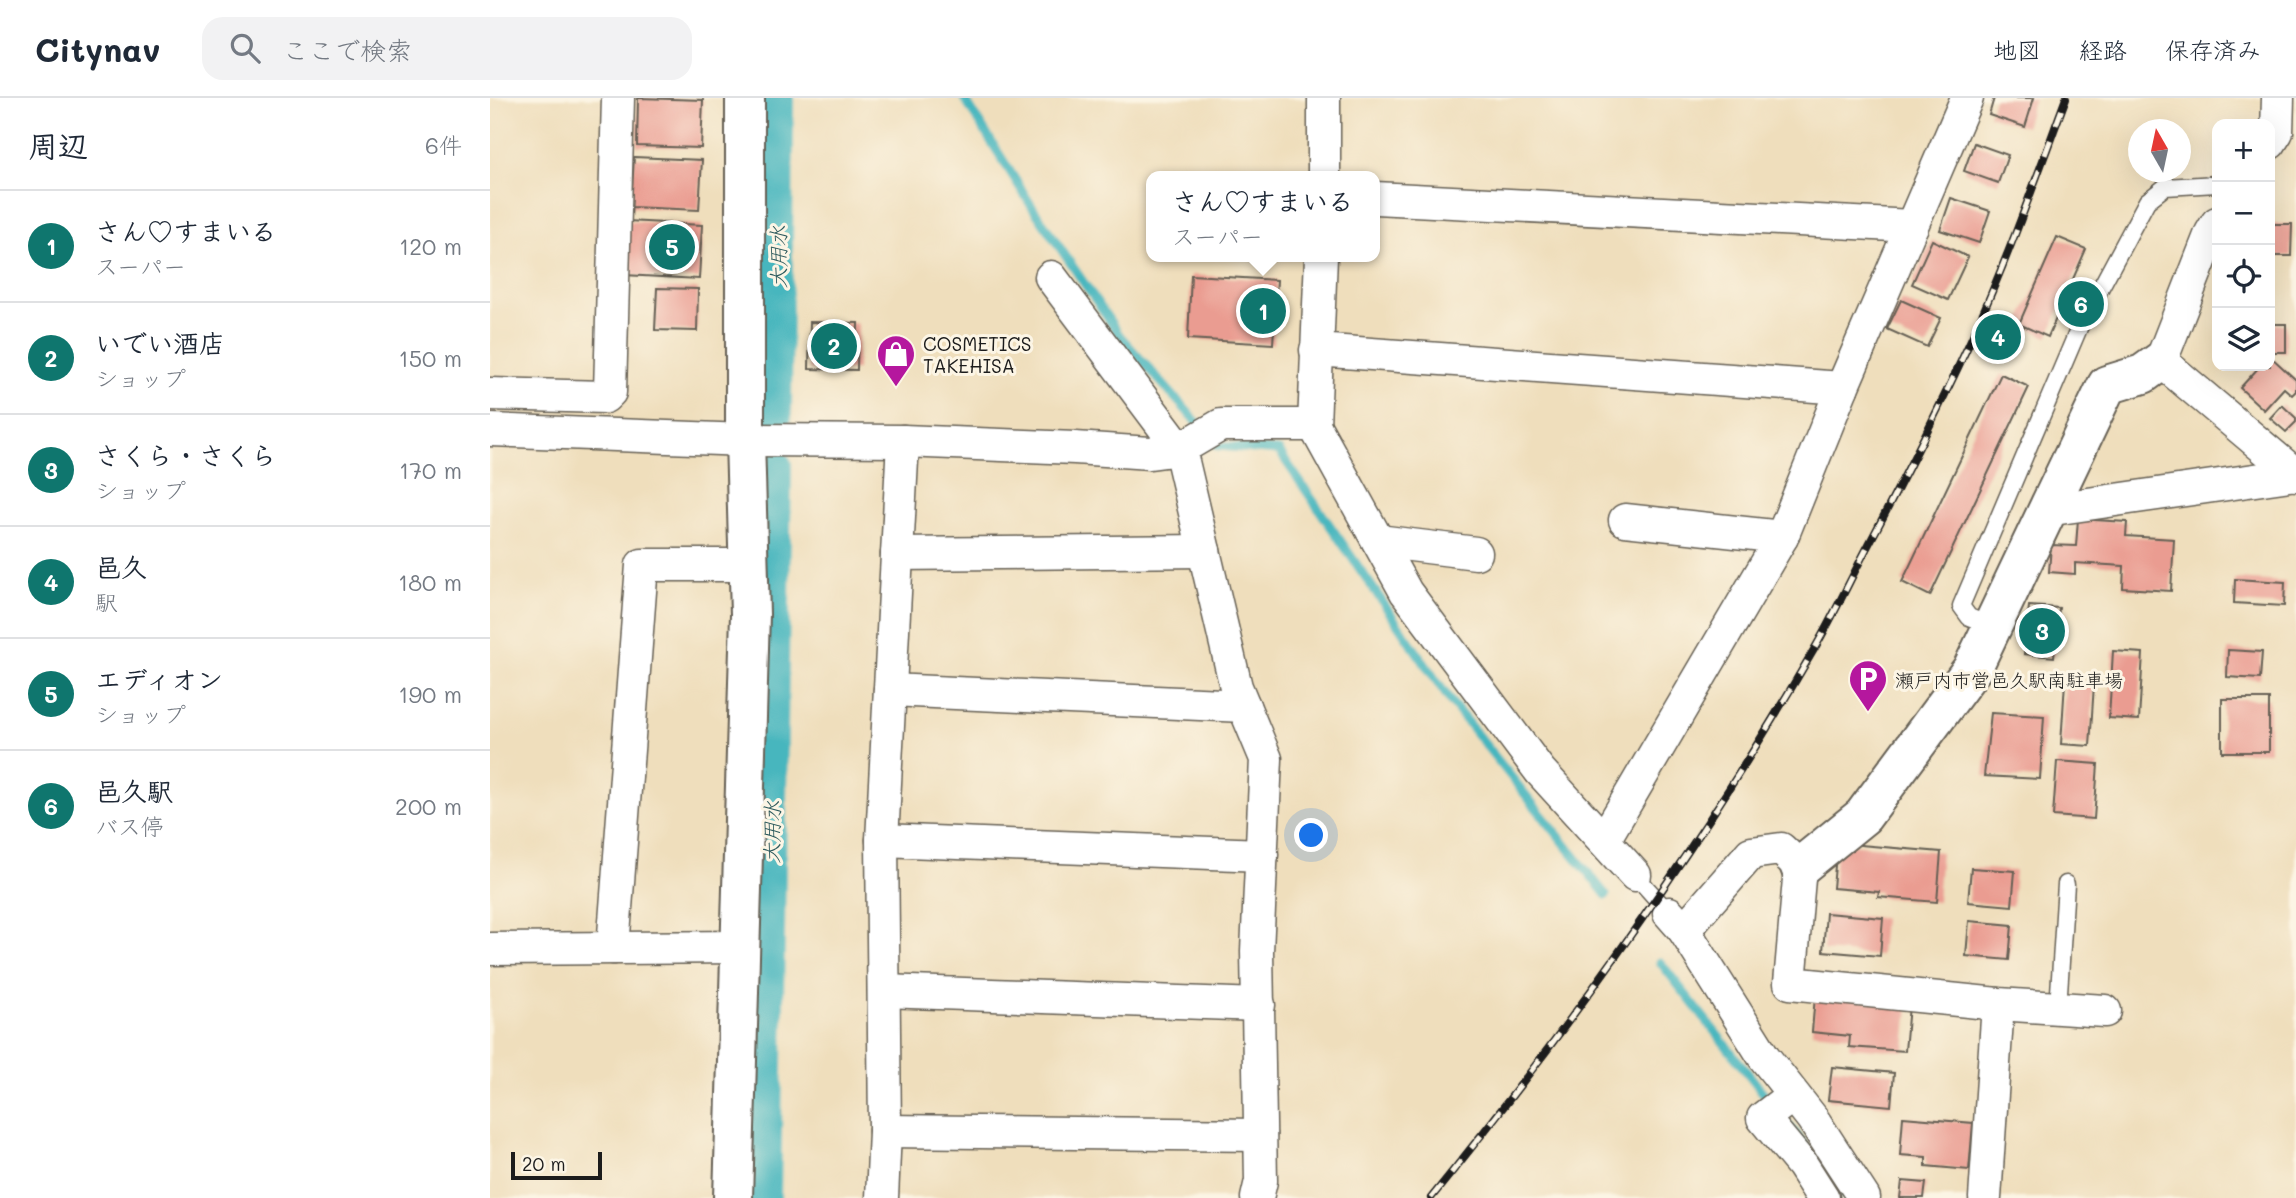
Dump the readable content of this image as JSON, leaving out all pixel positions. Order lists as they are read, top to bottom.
{
  "water": ["大用水"],
  "places": {
    "shop": ["COSMETICS TAKEHISA"],
    "parking": ["瀬戸内市営邑久駅南駐車場"]
  },
  "scale_bar": "20 m",
  "north": "top",
  "page": {
    "header": "Citynav",
    "search": "ここで検索",
    "nav": ["地図", "経路", "保存済み"],
    "heading": ["周辺", "6件"],
    "map_buttons": ["+", "−"],
    "popup": ["さん♡すまいる", "スーパー"],
    "list": [
      {
        "mark": "1",
        "name": "さん♡すまいる",
        "note": "スーパー",
        "value": "120 m"
      },
      {
        "mark": "2",
        "name": "いでい酒店",
        "note": "ショップ",
        "value": "150 m"
      },
      {
        "mark": "3",
        "name": "さくら・さくら",
        "note": "ショップ",
        "value": "170 m"
      },
      {
        "mark": "4",
        "name": "邑久",
        "note": "駅",
        "value": "180 m"
      },
      {
        "mark": "5",
        "name": "エディオン",
        "note": "ショップ",
        "value": "190 m"
      },
      {
        "mark": "6",
        "name": "邑久駅",
        "note": "バス停",
        "value": "200 m"
      }
    ],
    "pins": [
      "5",
      "6",
      "1",
      "4",
      "2",
      "3"
    ],
    "scale": "20 m"
  }
}
